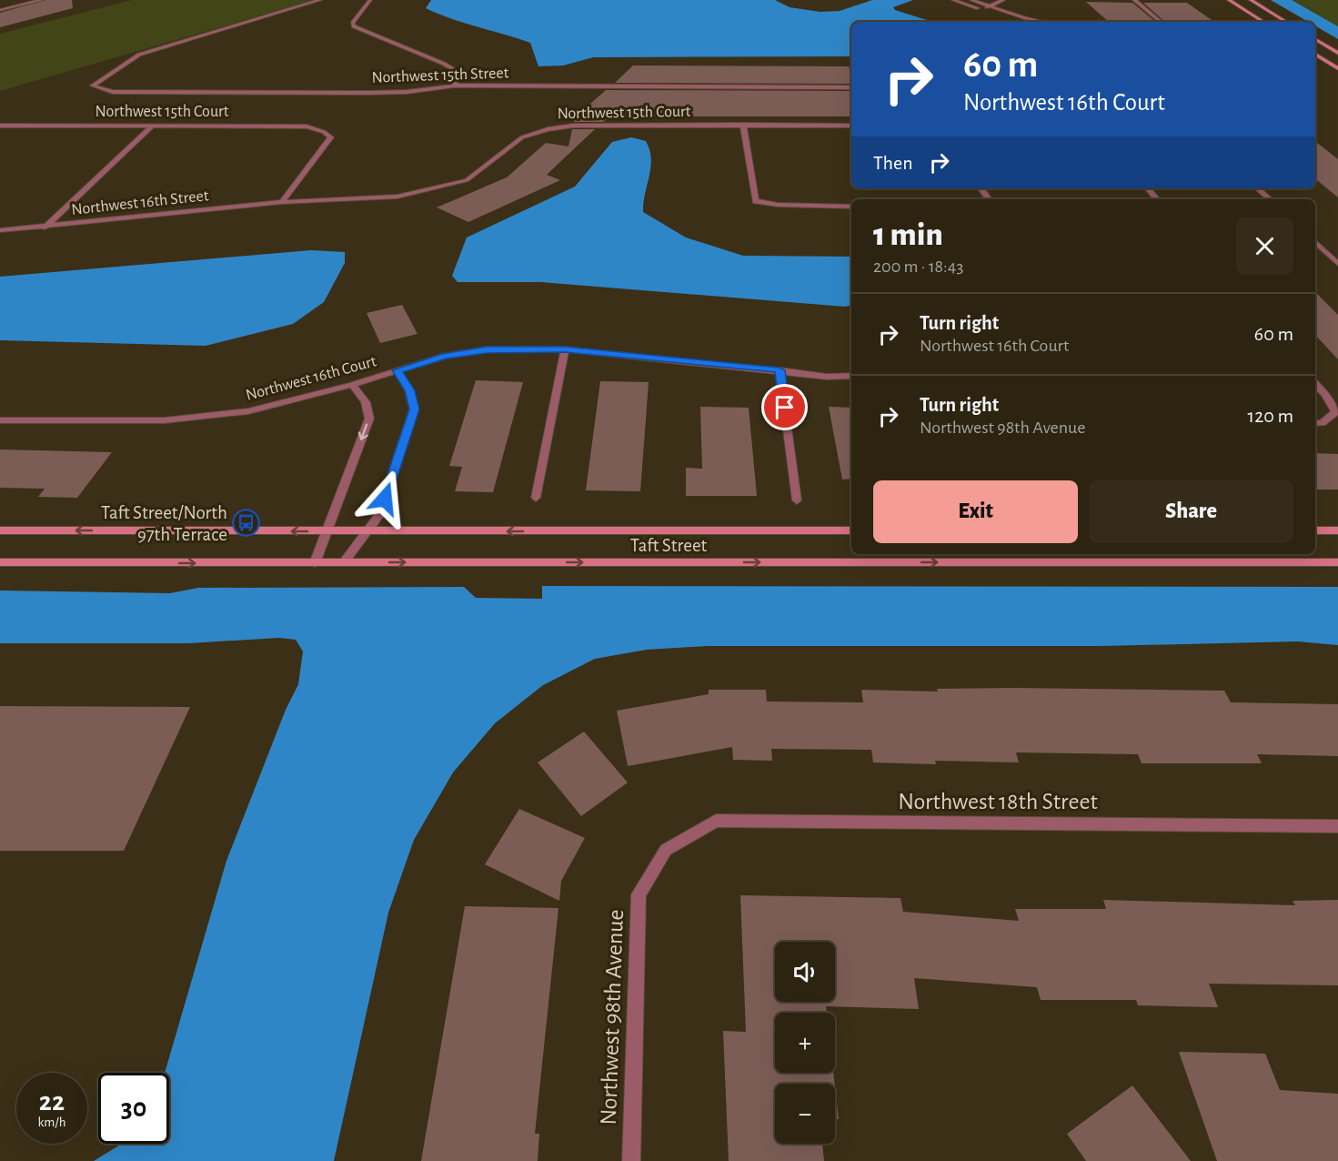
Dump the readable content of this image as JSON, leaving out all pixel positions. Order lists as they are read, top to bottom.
{
  "streets": {
    "street": [
      "Northwest 15th Street",
      "Northwest 15th Court",
      "Northwest 16th Street",
      "Northwest 16th Court",
      "Taft Street",
      "Northwest 18th Street",
      "Northwest 98th Avenue"
    ]
  },
  "crossings": [
    ["Northwest 15th Court", "Northwest 16th Street"],
    ["Northwest 18th Street", "Northwest 98th Avenue"]
  ],
  "places": {
    "bus stop": ["Taft Street/North 97th Terrace"]
  },
  "page": {
    "turn": ["60 m", "Northwest 16th Court"],
    "then": "Then",
    "heading": ["1 min", "200 m · 18:43"],
    "list": [
      {
        "name": "Turn right",
        "note": "Northwest 16th Court",
        "value": "60 m"
      },
      {
        "name": "Turn right",
        "note": "Northwest 98th Avenue",
        "value": "120 m"
      }
    ],
    "buttons": ["Exit", "Share"],
    "map_buttons": ["+", "−"],
    "speed": "22 km/h",
    "limit": "30"
  }
}
